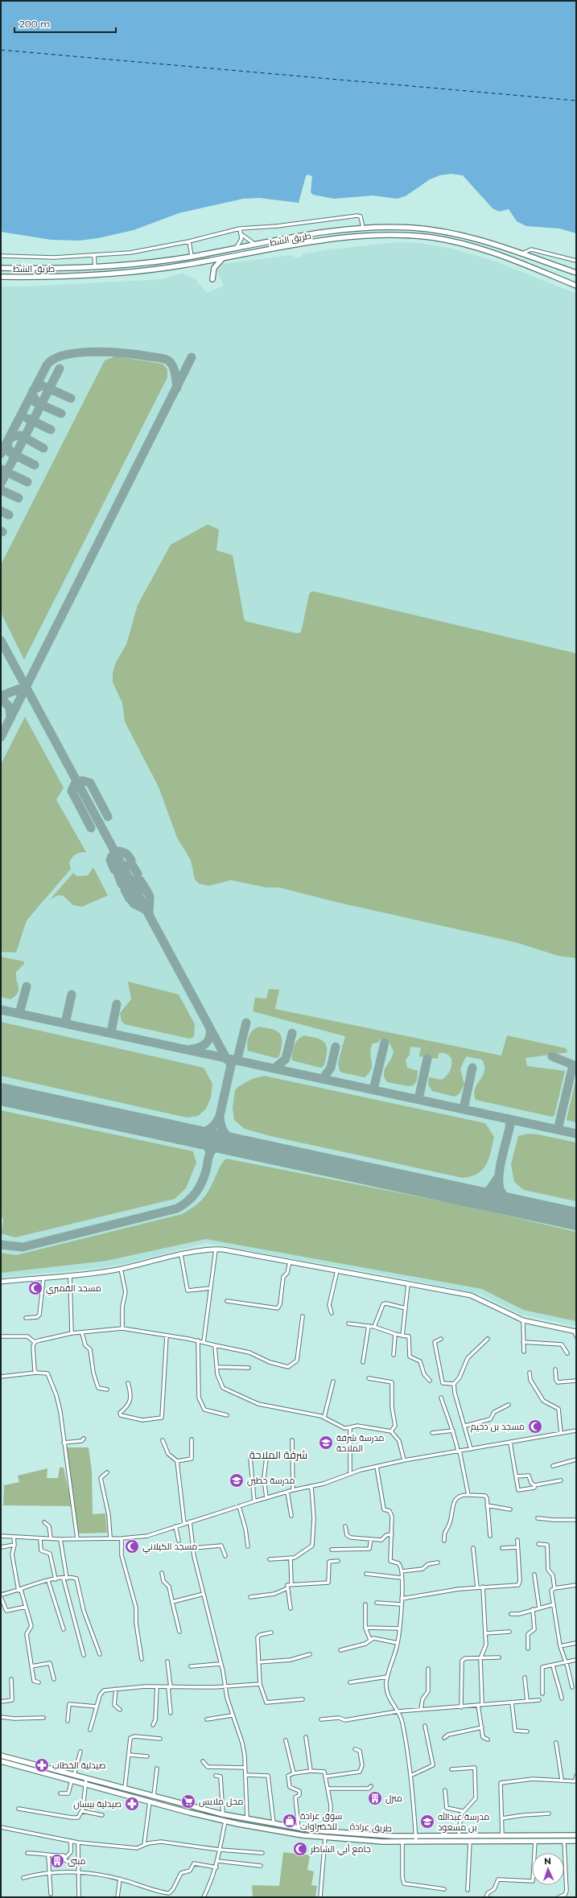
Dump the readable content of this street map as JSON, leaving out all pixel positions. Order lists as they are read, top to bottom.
{
  "streets": {
    "main road": ["طريق الشط", "طريق عرادة"]
  },
  "districts": ["شرفة الملاحة"],
  "places": {
    "mosque": [
      "مسجد القمبري",
      "مسجد بن دحيم",
      "مسجد الكيلاني",
      "جامع أبي الشاطر"
    ],
    "school or university": ["مدرسة شرفة الملاحة", "مدرسة حطين", "مدرسة عبدالله بن مسعود"],
    "pharmacy": ["صيدلية الخطاب", "صيدلية بيسان"],
    "building": ["منزل", "مبنى"],
    "supermarket": ["محل ملابس"],
    "shop": ["سوق عرادة للخضراوات"]
  },
  "scale_bar": "200 m",
  "north": "top"
}
